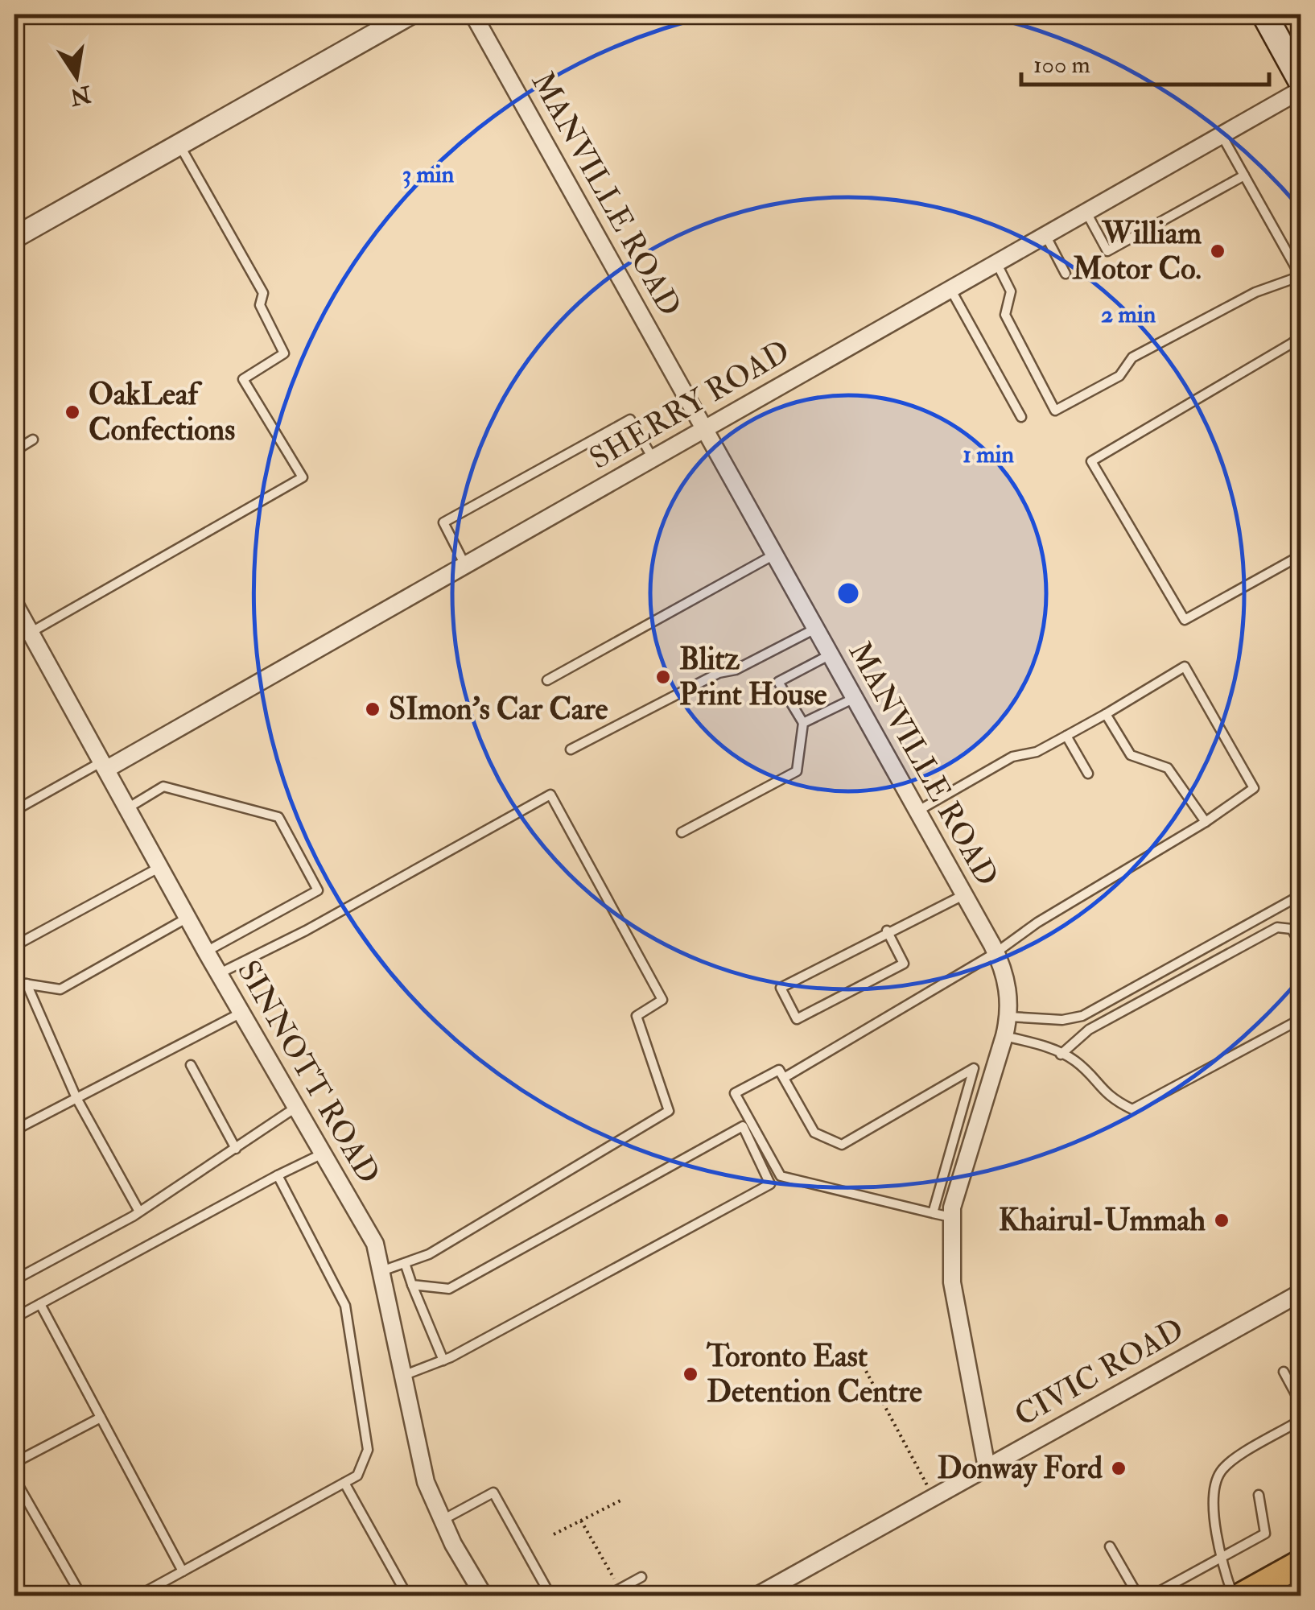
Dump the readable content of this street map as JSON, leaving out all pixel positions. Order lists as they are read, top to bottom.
{
  "streets": {
    "street": [
      "MANVILLE ROAD",
      "SHERRY ROAD",
      "SINNOTT ROAD",
      "CIVIC ROAD"
    ]
  },
  "crossings": [
    ["MANVILLE ROAD", "SHERRY ROAD"],
    ["MANVILLE ROAD", "CIVIC ROAD"],
    ["SHERRY ROAD", "SINNOTT ROAD"]
  ],
  "places": [
    "William Motor Co.",
    "OakLeaf Confections",
    "Blitz Print House",
    "SImon's Car Care",
    "Khairul-Ummah",
    "Toronto East Detention Centre",
    "Donway Ford"
  ],
  "scale_bar": "100 m",
  "north": "bottom",
  "rings": ["3 min", "2 min", "1 min"]
}
